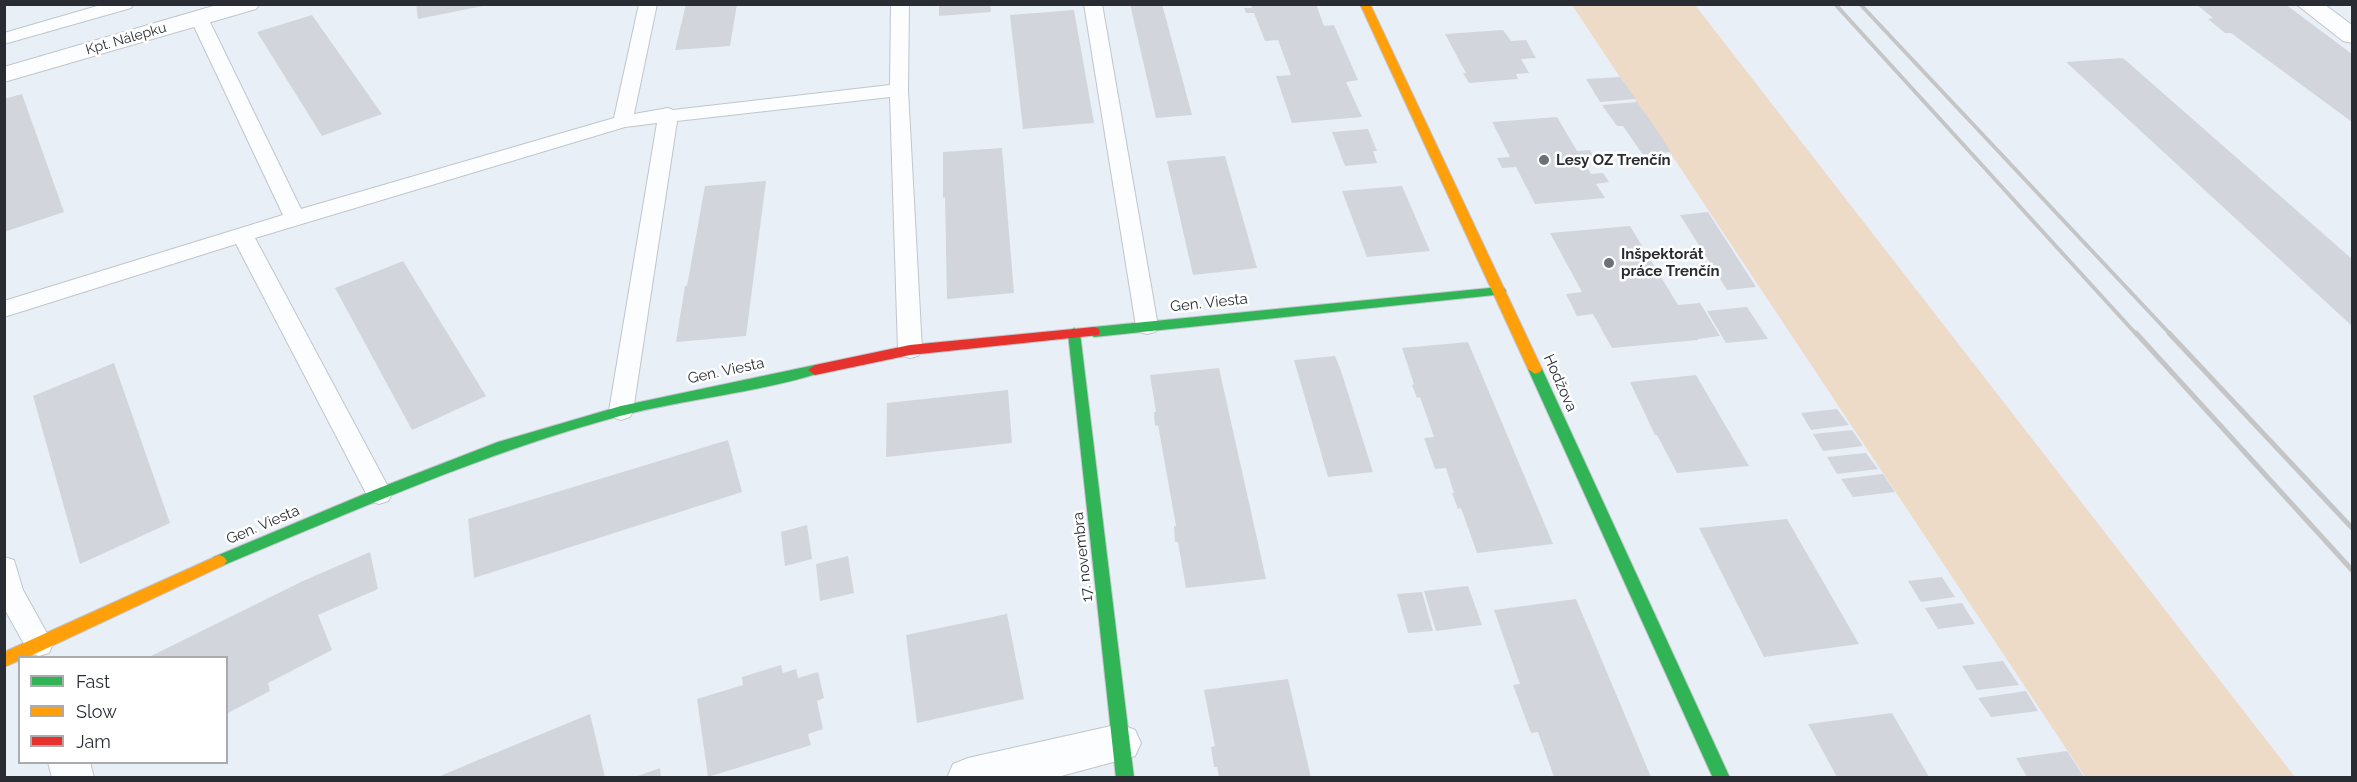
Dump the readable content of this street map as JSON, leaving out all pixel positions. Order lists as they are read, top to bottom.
{
  "streets": {
    "street": [
      "Kpt. Nálepku",
      "Gen. Viesta",
      "Hodžova",
      "17. novembra"
    ]
  },
  "crossings": [
    ["Gen. Viesta", "Hodžova"],
    ["Gen. Viesta", "17. novembra"]
  ],
  "places": ["Lesy OZ Trenčín", "Inšpektorát práce Trenčín"],
  "legend": ["Fast", "Slow", "Jam"]
}
